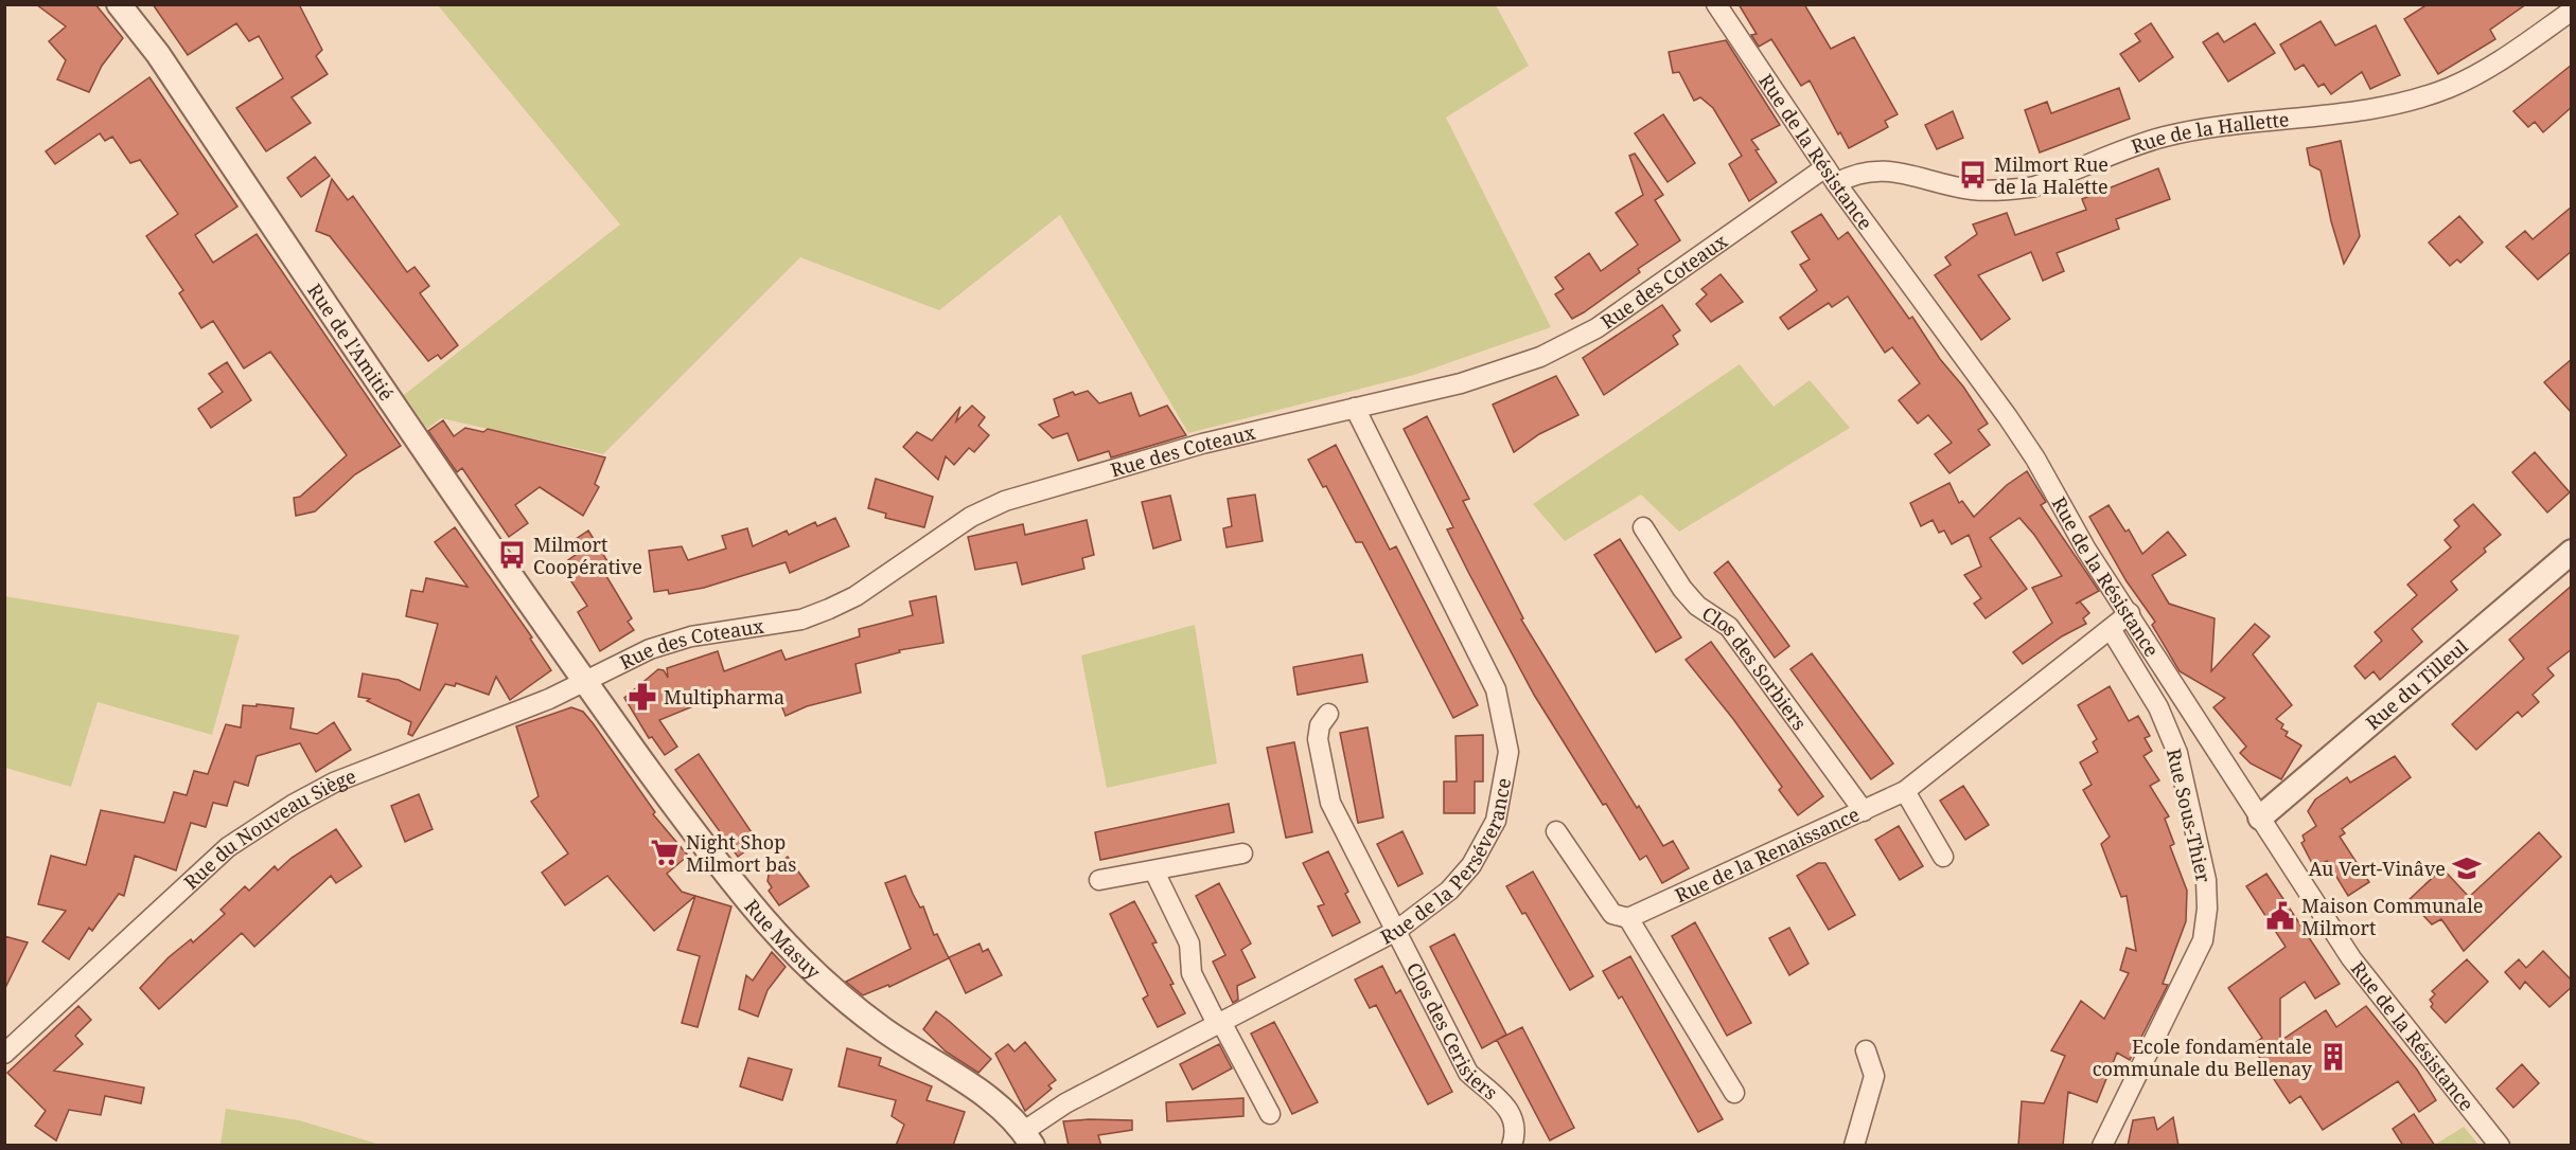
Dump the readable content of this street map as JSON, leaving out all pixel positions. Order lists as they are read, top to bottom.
{
  "streets": {
    "street": [
      "Rue de la Hallette",
      "Rue de la Résistance",
      "Rue des Coteaux",
      "Rue de l'Amitié",
      "Clos des Sorbiers",
      "Rue du Tilleul",
      "Rue Sous-Thier",
      "Rue du Nouveau Siège",
      "Rue de la Renaissance",
      "Rue de la Perséverance",
      "Rue Masuy",
      "Clos des Cerisiers"
    ]
  },
  "crossings": [
    ["Rue de la Hallette", "Rue de la Résistance"],
    ["Rue de la Hallette", "Rue des Coteaux"],
    ["Rue de la Résistance", "Rue du Tilleul"],
    ["Rue de la Résistance", "Rue de la Renaissance"],
    ["Rue des Coteaux", "Rue de l'Amitié"],
    ["Rue des Coteaux", "Rue du Nouveau Siège"],
    ["Rue des Coteaux", "Rue de la Perséverance"],
    ["Rue des Coteaux", "Rue Masuy"],
    ["Rue de l'Amitié", "Rue du Nouveau Siège"],
    ["Rue de l'Amitié", "Rue Masuy"],
    ["Clos des Sorbiers", "Rue de la Renaissance"],
    ["Rue Sous-Thier", "Rue de la Renaissance"],
    ["Rue du Nouveau Siège", "Rue Masuy"],
    ["Rue de la Perséverance", "Rue Masuy"],
    ["Rue de la Perséverance", "Clos des Cerisiers"]
  ],
  "places": {
    "bus stop": ["Milmort Rue de la Halette", "Milmort Coopérative"],
    "pharmacy": ["Multipharma"],
    "supermarket": ["Night Shop Milmort bas"],
    "school or university": ["Au Vert-Vinâve"],
    "public building": ["Maison Communale Milmort"],
    "building": ["Ecole fondamentale communale du Bellenay"]
  }
}
